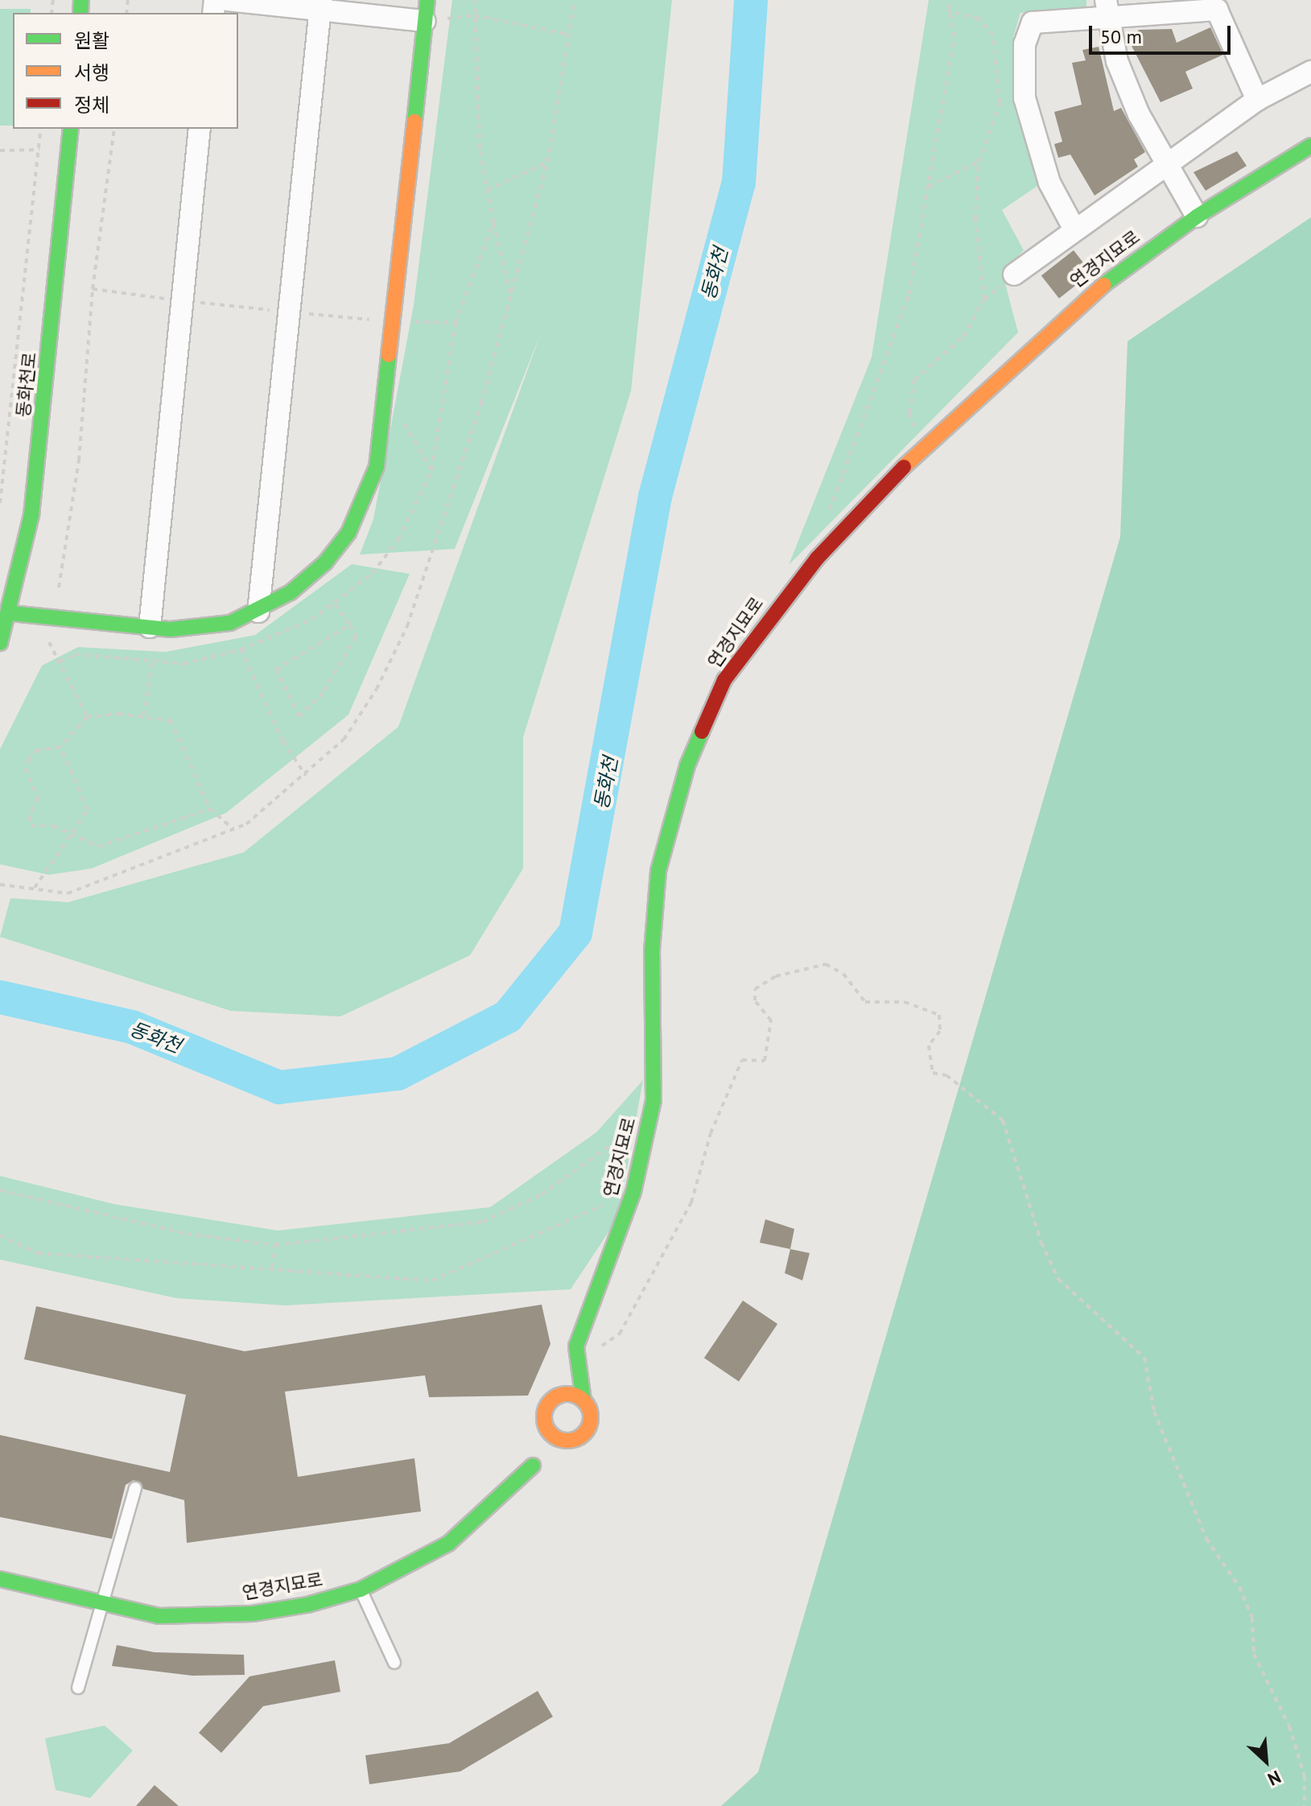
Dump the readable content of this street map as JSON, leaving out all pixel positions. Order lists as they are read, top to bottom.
{
  "streets": {
    "street": ["연경지묘로", "동화천로"]
  },
  "water": ["동화천"],
  "legend": ["원활", "서행", "정체"],
  "scale_bar": "50 m",
  "north": "bottom right"
}
